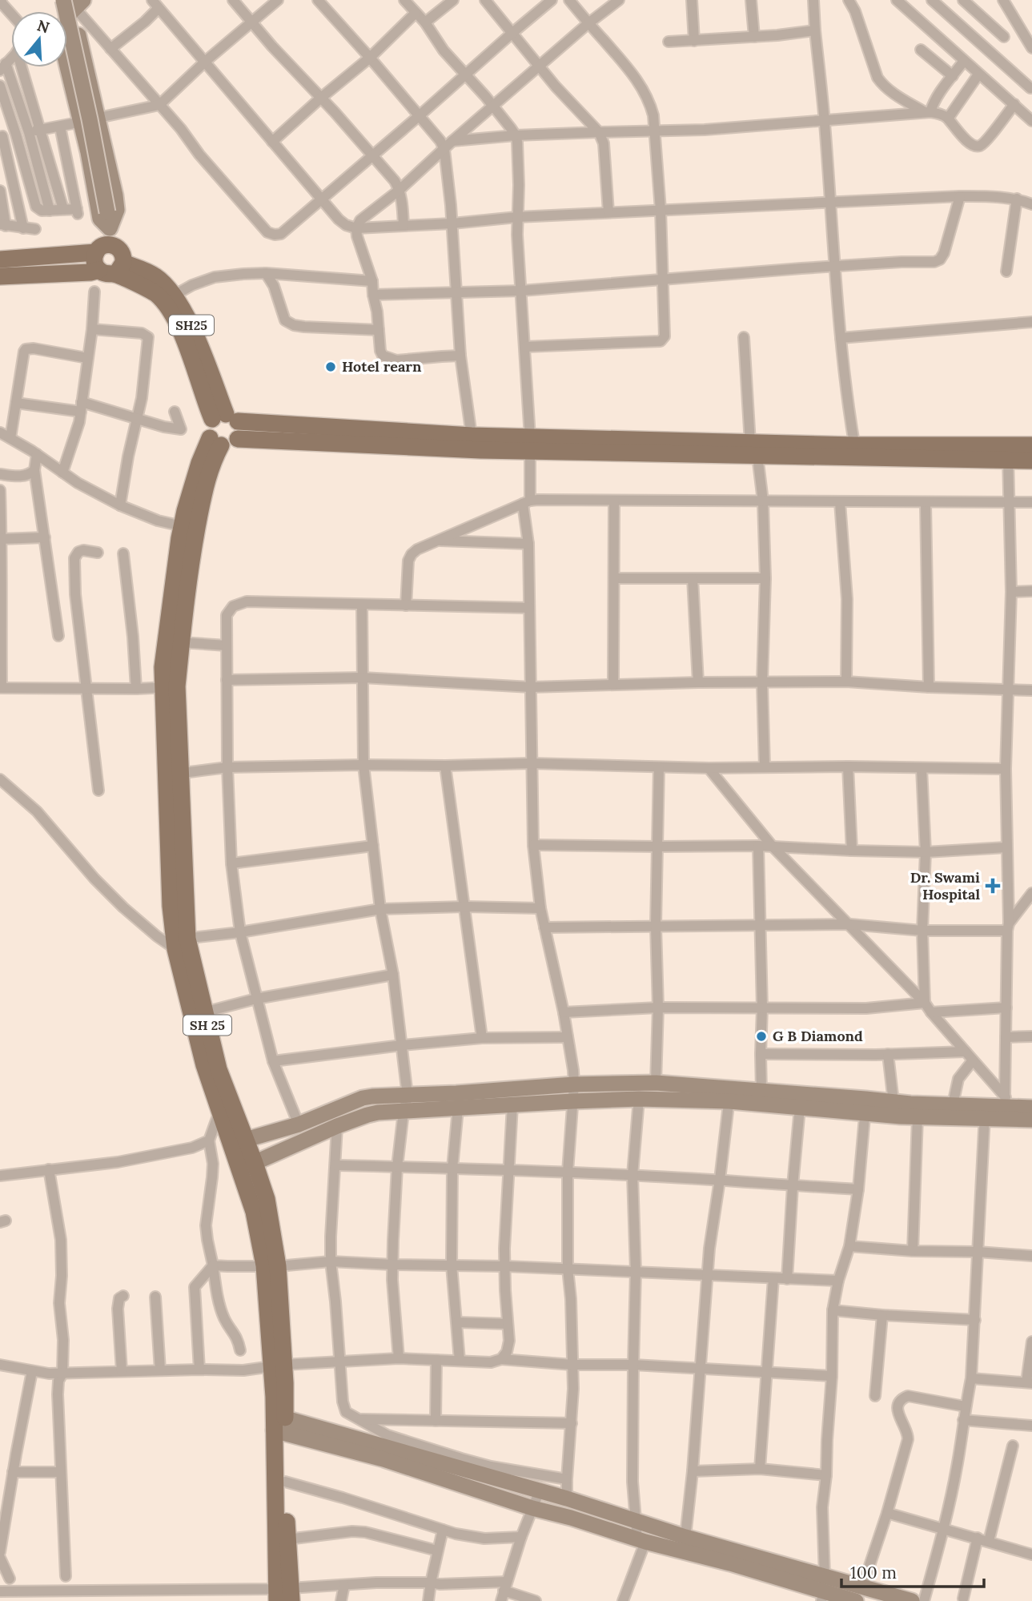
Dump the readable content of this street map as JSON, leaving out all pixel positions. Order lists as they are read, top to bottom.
{
  "streets": {
    "main road": ["SH25", "SH 25"]
  },
  "crossings": [
    ["SH25", "SH 25"]
  ],
  "places": {
    "other": ["Hotel rearn", "G B Diamond"],
    "health": ["Dr. Swami Hospital"]
  },
  "scale_bar": "100 m",
  "north": "top"
}
